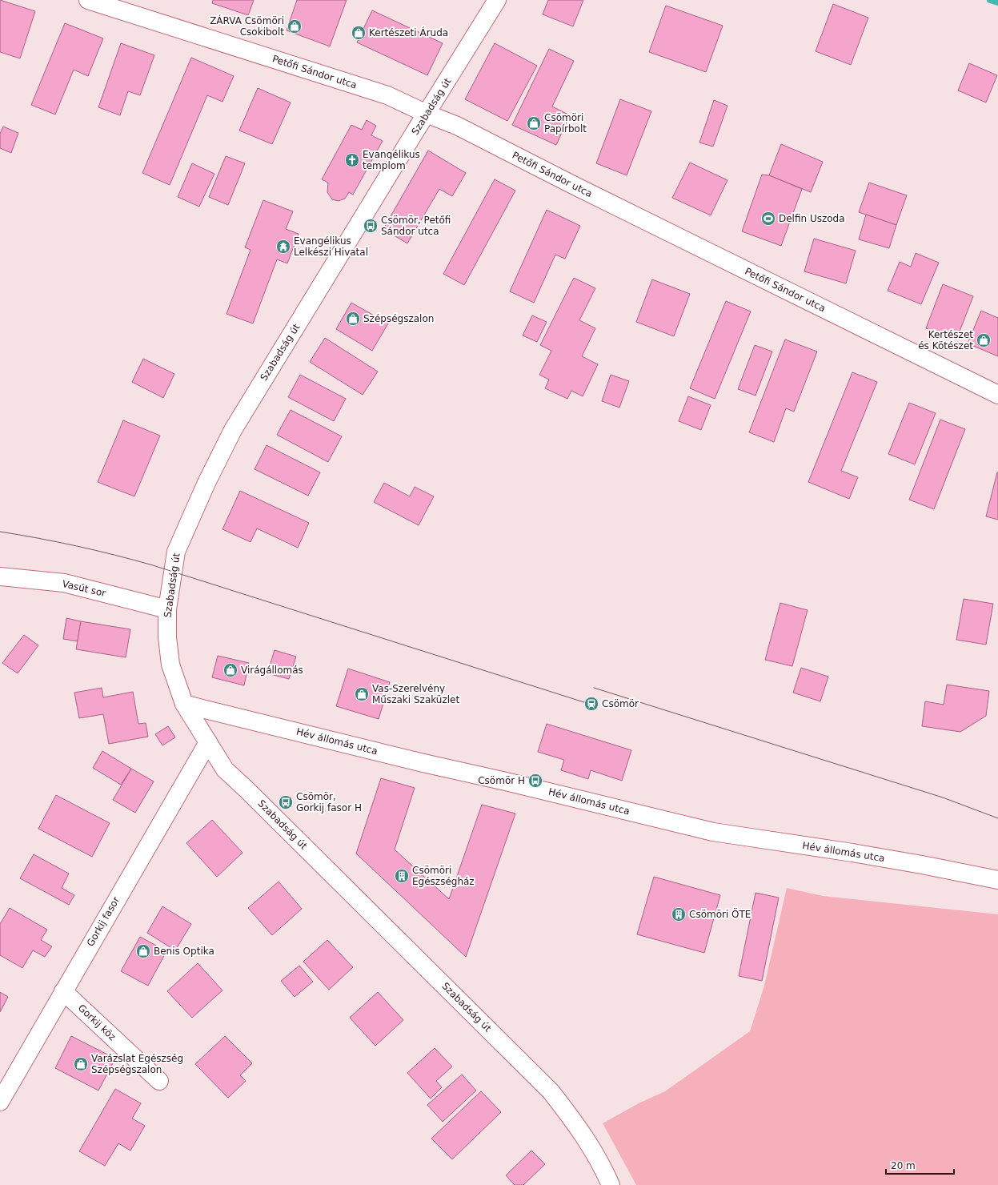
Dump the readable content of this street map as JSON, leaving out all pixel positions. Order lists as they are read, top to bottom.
{
  "streets": {
    "street": [
      "Petőfi Sándor utca",
      "Szabadság út",
      "Vasút sor",
      "Hév állomás utca",
      "Gorkij fasor",
      "Gorkij köz"
    ]
  },
  "crossings": [
    ["Petőfi Sándor utca", "Szabadság út"],
    ["Szabadság út", "Vasút sor"],
    ["Szabadság út", "Hév állomás utca"],
    ["Szabadság út", "Gorkij fasor"],
    ["Gorkij fasor", "Gorkij köz"]
  ],
  "places": {
    "shop": [
      "ZÁRVA Csömöri Csokibolt",
      "Kertészeti Áruda",
      "Csömöri Papírbolt",
      "Szépségszalon",
      "Kertészet és Kötészet",
      "Virágállomás",
      "Vas-Szerelvény Műszaki Szaküzlet",
      "Benis Optika",
      "Varázslat Egészség Szépségszalon"
    ],
    "church": ["Evangélikus templom"],
    "sports": ["Delfin Uszoda"],
    "bus stop": ["Csömör, Petőfi Sándor utca", "Csömör H", "Csömör, Gorkij fasor H"],
    "temple": ["Evangélikus Lelkészi Hivatal"],
    "station": ["Csömör"],
    "building": ["Csömöri Egészségház", "Csömöri ÖTE"]
  },
  "scale_bar": "20 m"
}
